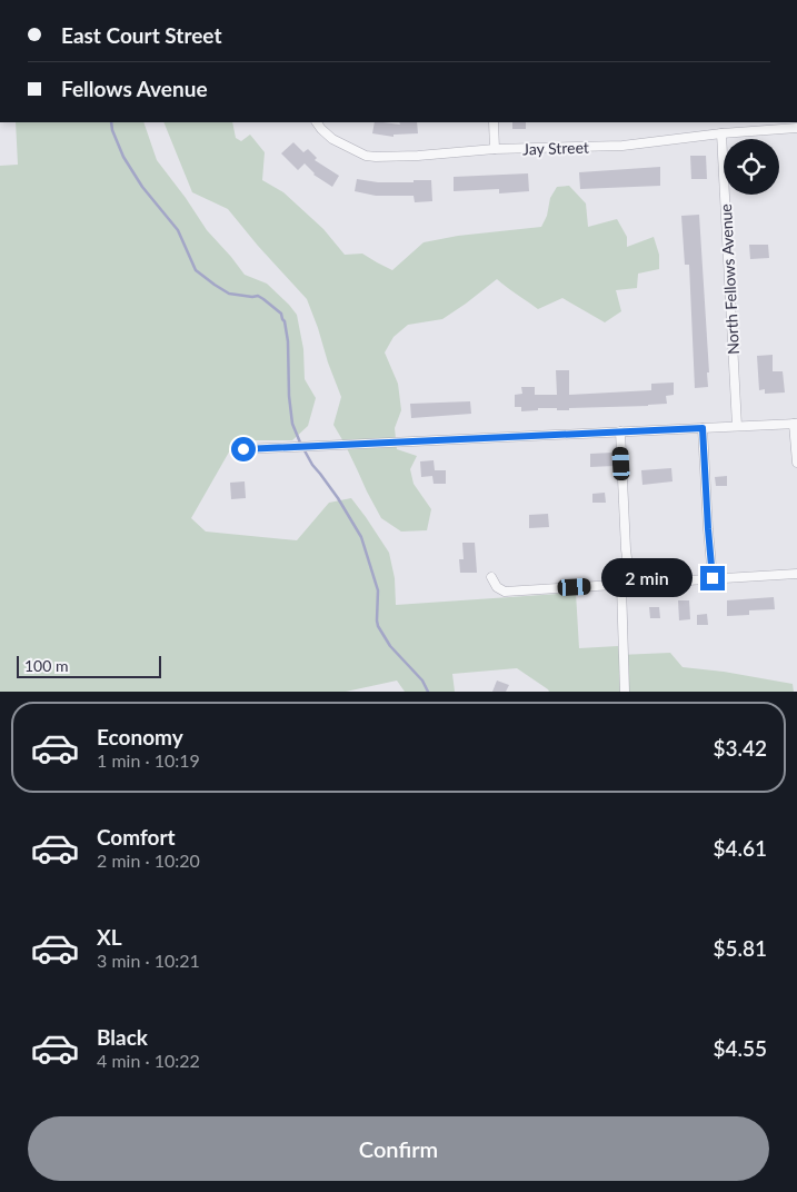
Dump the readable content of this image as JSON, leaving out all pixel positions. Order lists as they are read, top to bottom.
{
  "streets": {
    "street": ["Jay Street", "North Fellows Avenue"]
  },
  "crossings": [
    ["Jay Street", "North Fellows Avenue"]
  ],
  "scale_bar": "100 m",
  "page": {
    "banner": ["East Court Street", "Fellows Avenue"],
    "bubble": "2 min",
    "scale": "100 m",
    "list": [
      {
        "name": "Economy",
        "note": "1 min · 10:19",
        "value": "$3.42"
      },
      {
        "name": "Comfort",
        "note": "2 min · 10:20",
        "value": "$4.61"
      },
      {
        "name": "XL",
        "note": "3 min · 10:21",
        "value": "$5.81"
      },
      {
        "name": "Black",
        "note": "4 min · 10:22",
        "value": "$4.55"
      }
    ],
    "buttons": "Confirm"
  }
}
